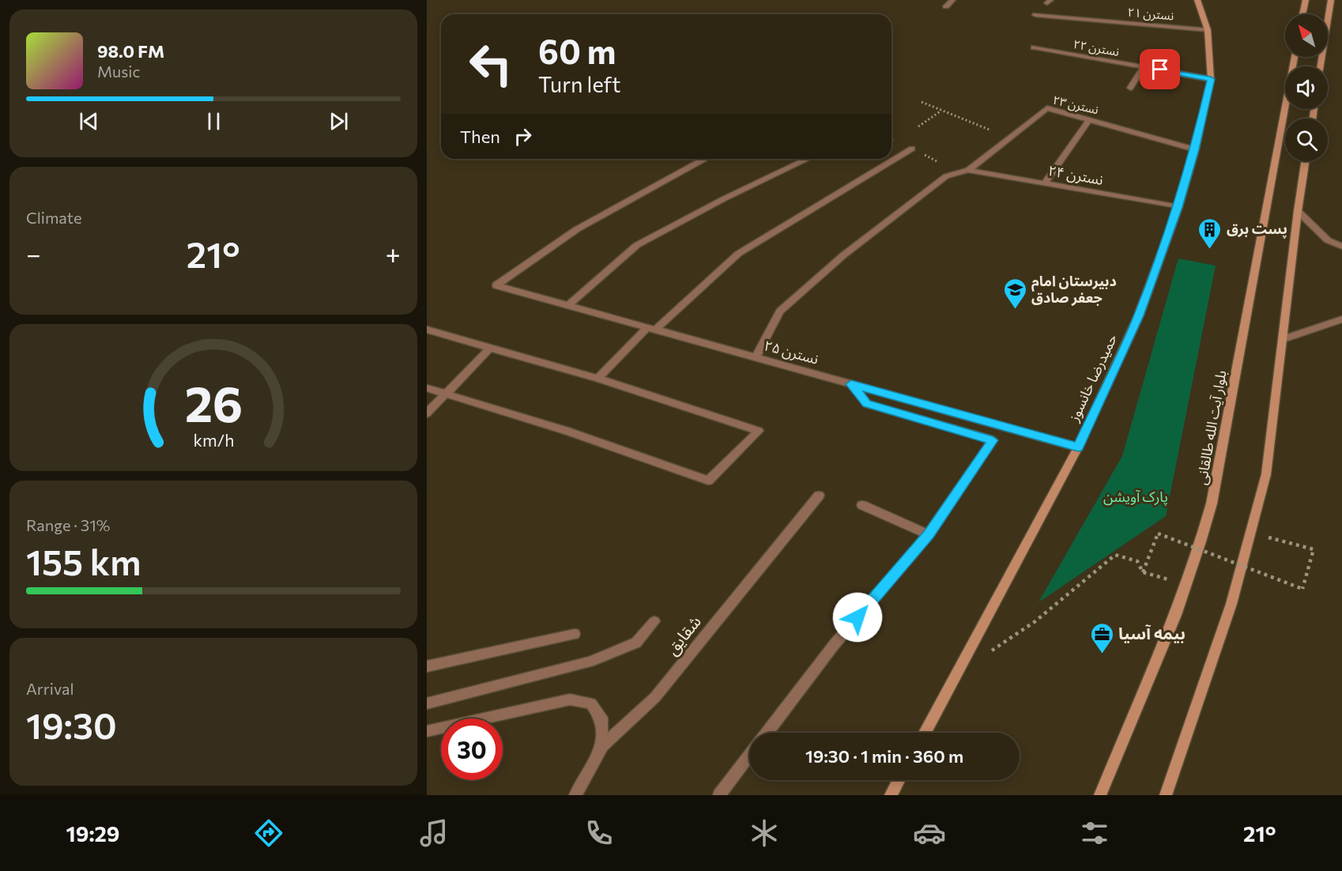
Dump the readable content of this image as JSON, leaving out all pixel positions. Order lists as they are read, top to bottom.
{
  "streets": {
    "main road": ["حمیدرضا خانسوز", "بلوار آیت الله طالقانی"],
    "street": [
      "نسترن ۲۱",
      "نسترن ۲۲",
      "نسترن ۲۳",
      "نسترن ۲۴",
      "نسترن ۲۵",
      "شقایق"
    ]
  },
  "crossings": [
    ["نسترن ۲۱", "حمیدرضا خانسوز"],
    ["نسترن ۲۲", "حمیدرضا خانسوز"],
    ["نسترن ۲۳", "نسترن ۲۴"],
    ["نسترن ۲۳", "حمیدرضا خانسوز"],
    ["نسترن ۲۴", "حمیدرضا خانسوز"],
    ["نسترن ۲۵", "حمیدرضا خانسوز"]
  ],
  "parks": ["پارک آویشن"],
  "places": {
    "building": ["پست برق"],
    "school or university": ["دبیرستان امام جعفر صادق"],
    "office": ["بیمه آسیا"]
  },
  "north": "top left",
  "page": {
    "turn": ["60 m", "Turn left"],
    "song": ["98.0 FM", "Music"],
    "then": "Then",
    "tile": [
      "Climate",
      ["Range · 31%", "155 km"],
      ["Arrival", "19:30"]
    ],
    "heat": ["−", "21°", "+"],
    "limit": "30",
    "trip": "19:30 · 1 min · 360 m",
    "tabs": ["19:29", "21°"],
    "gauge": ["26", "km/h"]
  }
}
